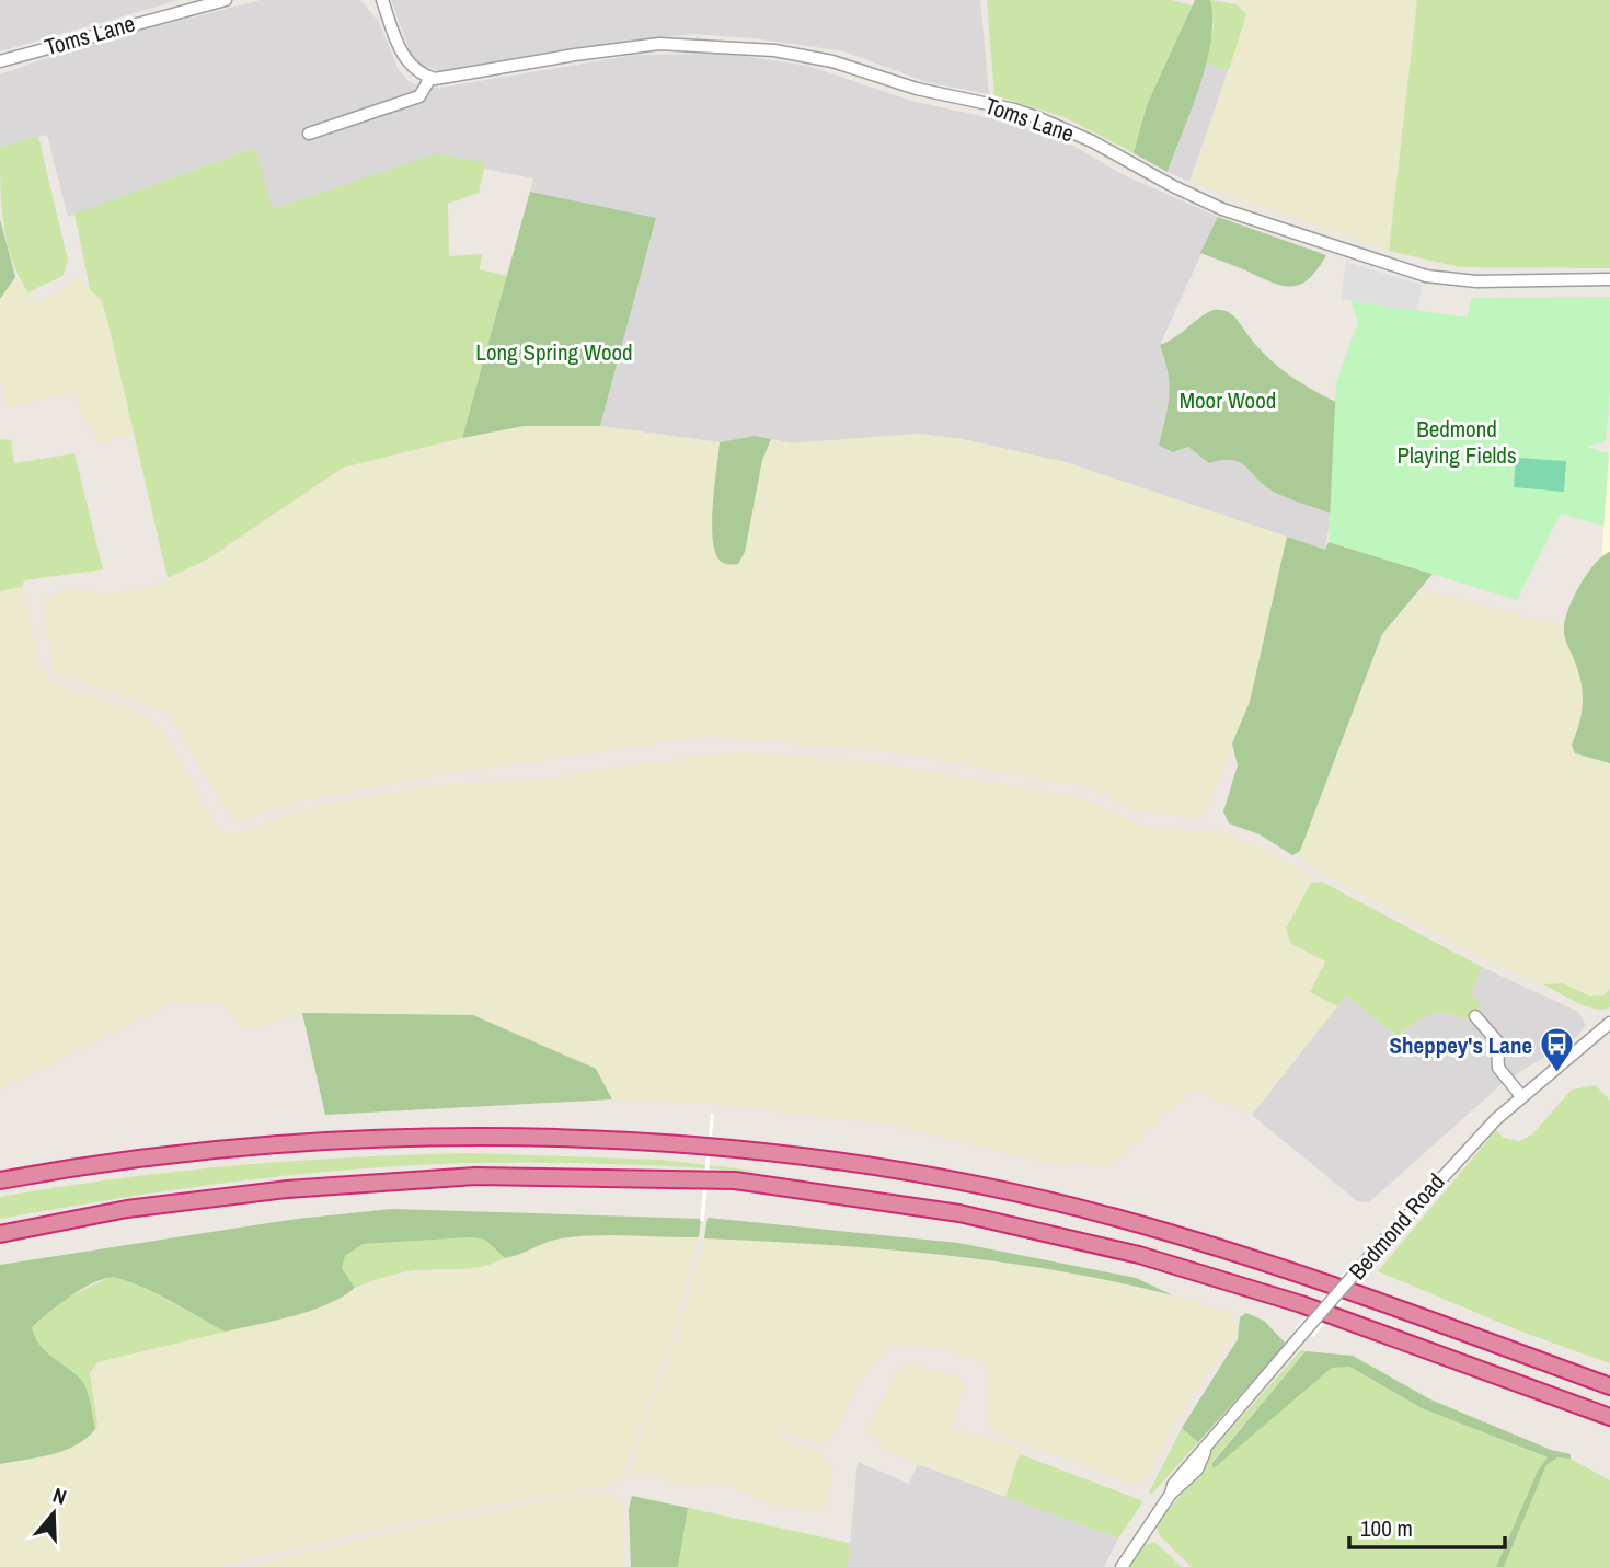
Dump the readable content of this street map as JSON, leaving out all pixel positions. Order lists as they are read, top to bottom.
{
  "streets": {
    "street": ["Toms Lane", "Bedmond Road"]
  },
  "parks": ["Long Spring Wood", "Moor Wood", "Bedmond Playing Fields"],
  "places": {
    "bus stop": ["Sheppey's Lane"]
  },
  "scale_bar": "100 m",
  "north": "top"
}
